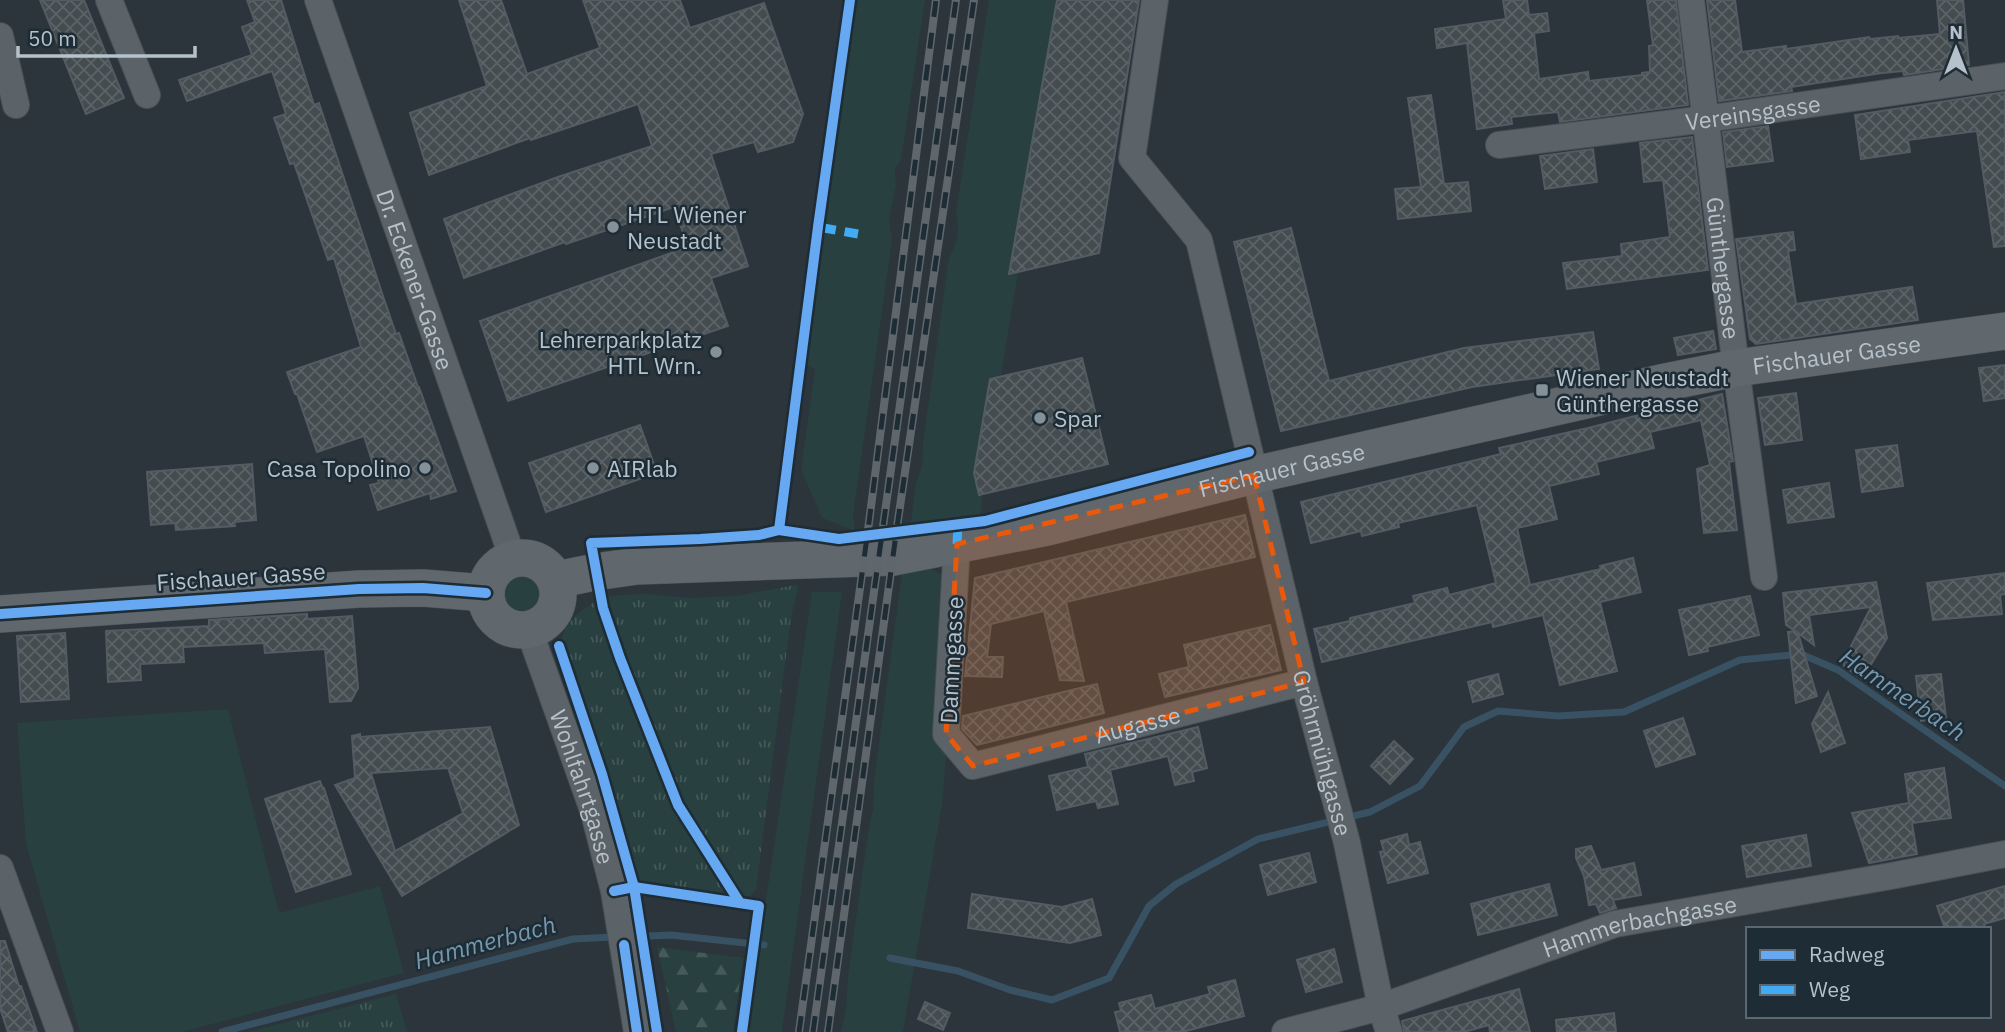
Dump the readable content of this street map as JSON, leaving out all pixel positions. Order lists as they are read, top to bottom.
{
  "streets": {
    "main road": ["Fischauer Gasse"],
    "street": [
      "Vereinsgasse",
      "Günthergasse",
      "Dr. Eckener-Gasse",
      "Dammgasse",
      "Augasse",
      "Gröhrmühlgasse",
      "Wohlfahrtgasse",
      "Hammerbachgasse"
    ]
  },
  "crossings": [
    ["Vereinsgasse", "Günthergasse"],
    ["Günthergasse", "Fischauer Gasse"],
    ["Dr. Eckener-Gasse", "Fischauer Gasse"],
    ["Dr. Eckener-Gasse", "Wohlfahrtgasse"],
    ["Fischauer Gasse", "Dammgasse"],
    ["Fischauer Gasse", "Gröhrmühlgasse"],
    ["Fischauer Gasse", "Wohlfahrtgasse"],
    ["Dammgasse", "Augasse"],
    ["Augasse", "Gröhrmühlgasse"],
    ["Gröhrmühlgasse", "Hammerbachgasse"]
  ],
  "water": ["Hammerbach"],
  "places": {
    "other": [
      "HTL Wiener Neustadt",
      "Lehrerparkplatz HTL Wrn.",
      "Spar",
      "Casa Topolino",
      "AIRlab"
    ],
    "transit": ["Wiener Neustadt Günthergasse"]
  },
  "legend": ["Radweg", "Weg"],
  "scale_bar": "50 m",
  "north": "top"
}
